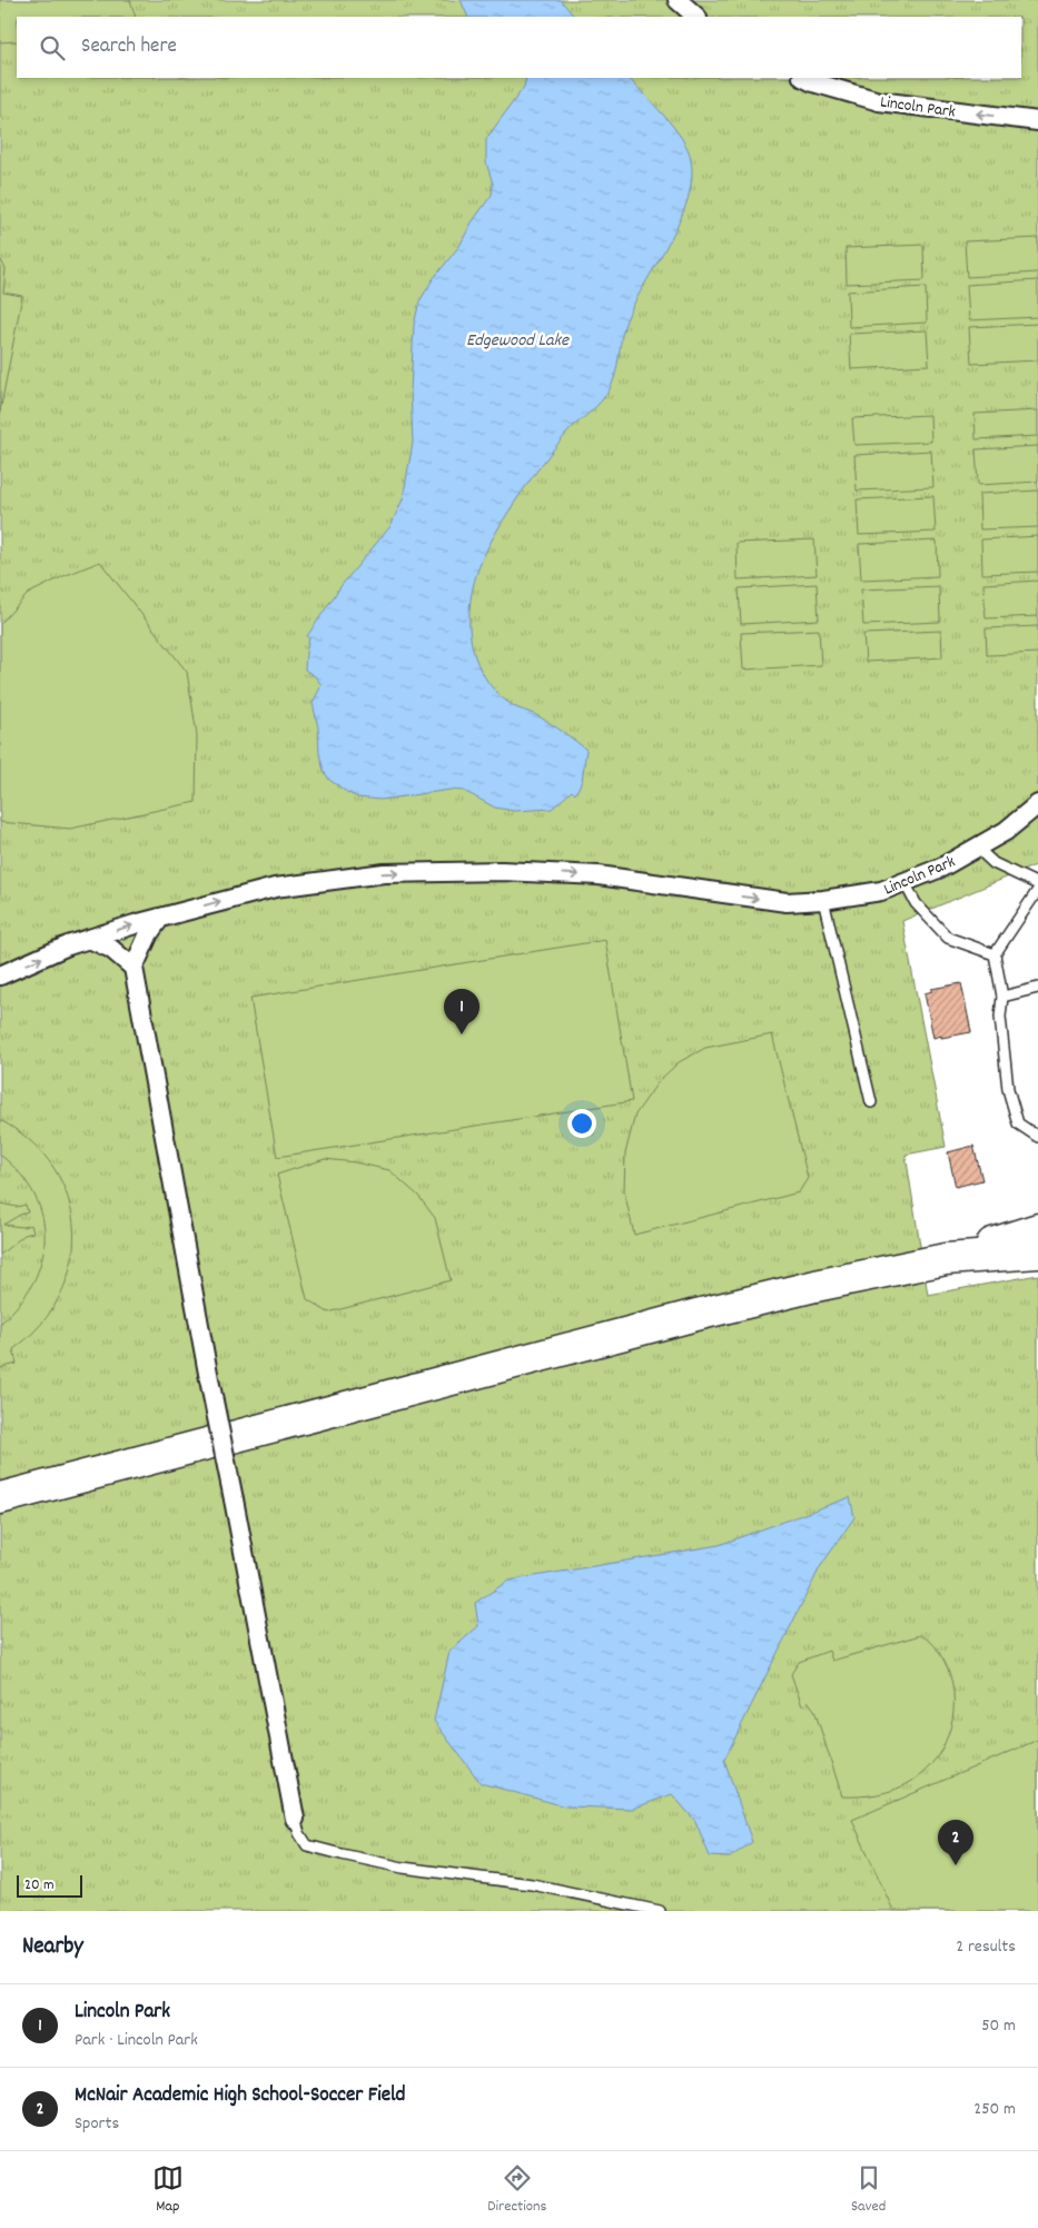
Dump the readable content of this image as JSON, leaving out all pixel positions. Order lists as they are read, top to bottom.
{
  "streets": {
    "street": ["Lincoln Park"]
  },
  "water": ["Edgewood Lake"],
  "scale_bar": "20 m",
  "page": {
    "search": "Search here",
    "pins": ["1", "2"],
    "scale": "20 m",
    "heading": ["Nearby", "2 results"],
    "list": [
      {
        "mark": "1",
        "name": "Lincoln Park",
        "note": "Park · Lincoln Park",
        "value": "50 m"
      },
      {
        "mark": "2",
        "name": "McNair Academic High School-Soccer Field",
        "note": "Sports",
        "value": "250 m"
      }
    ],
    "nav": ["Map", "Directions", "Saved"]
  }
}
